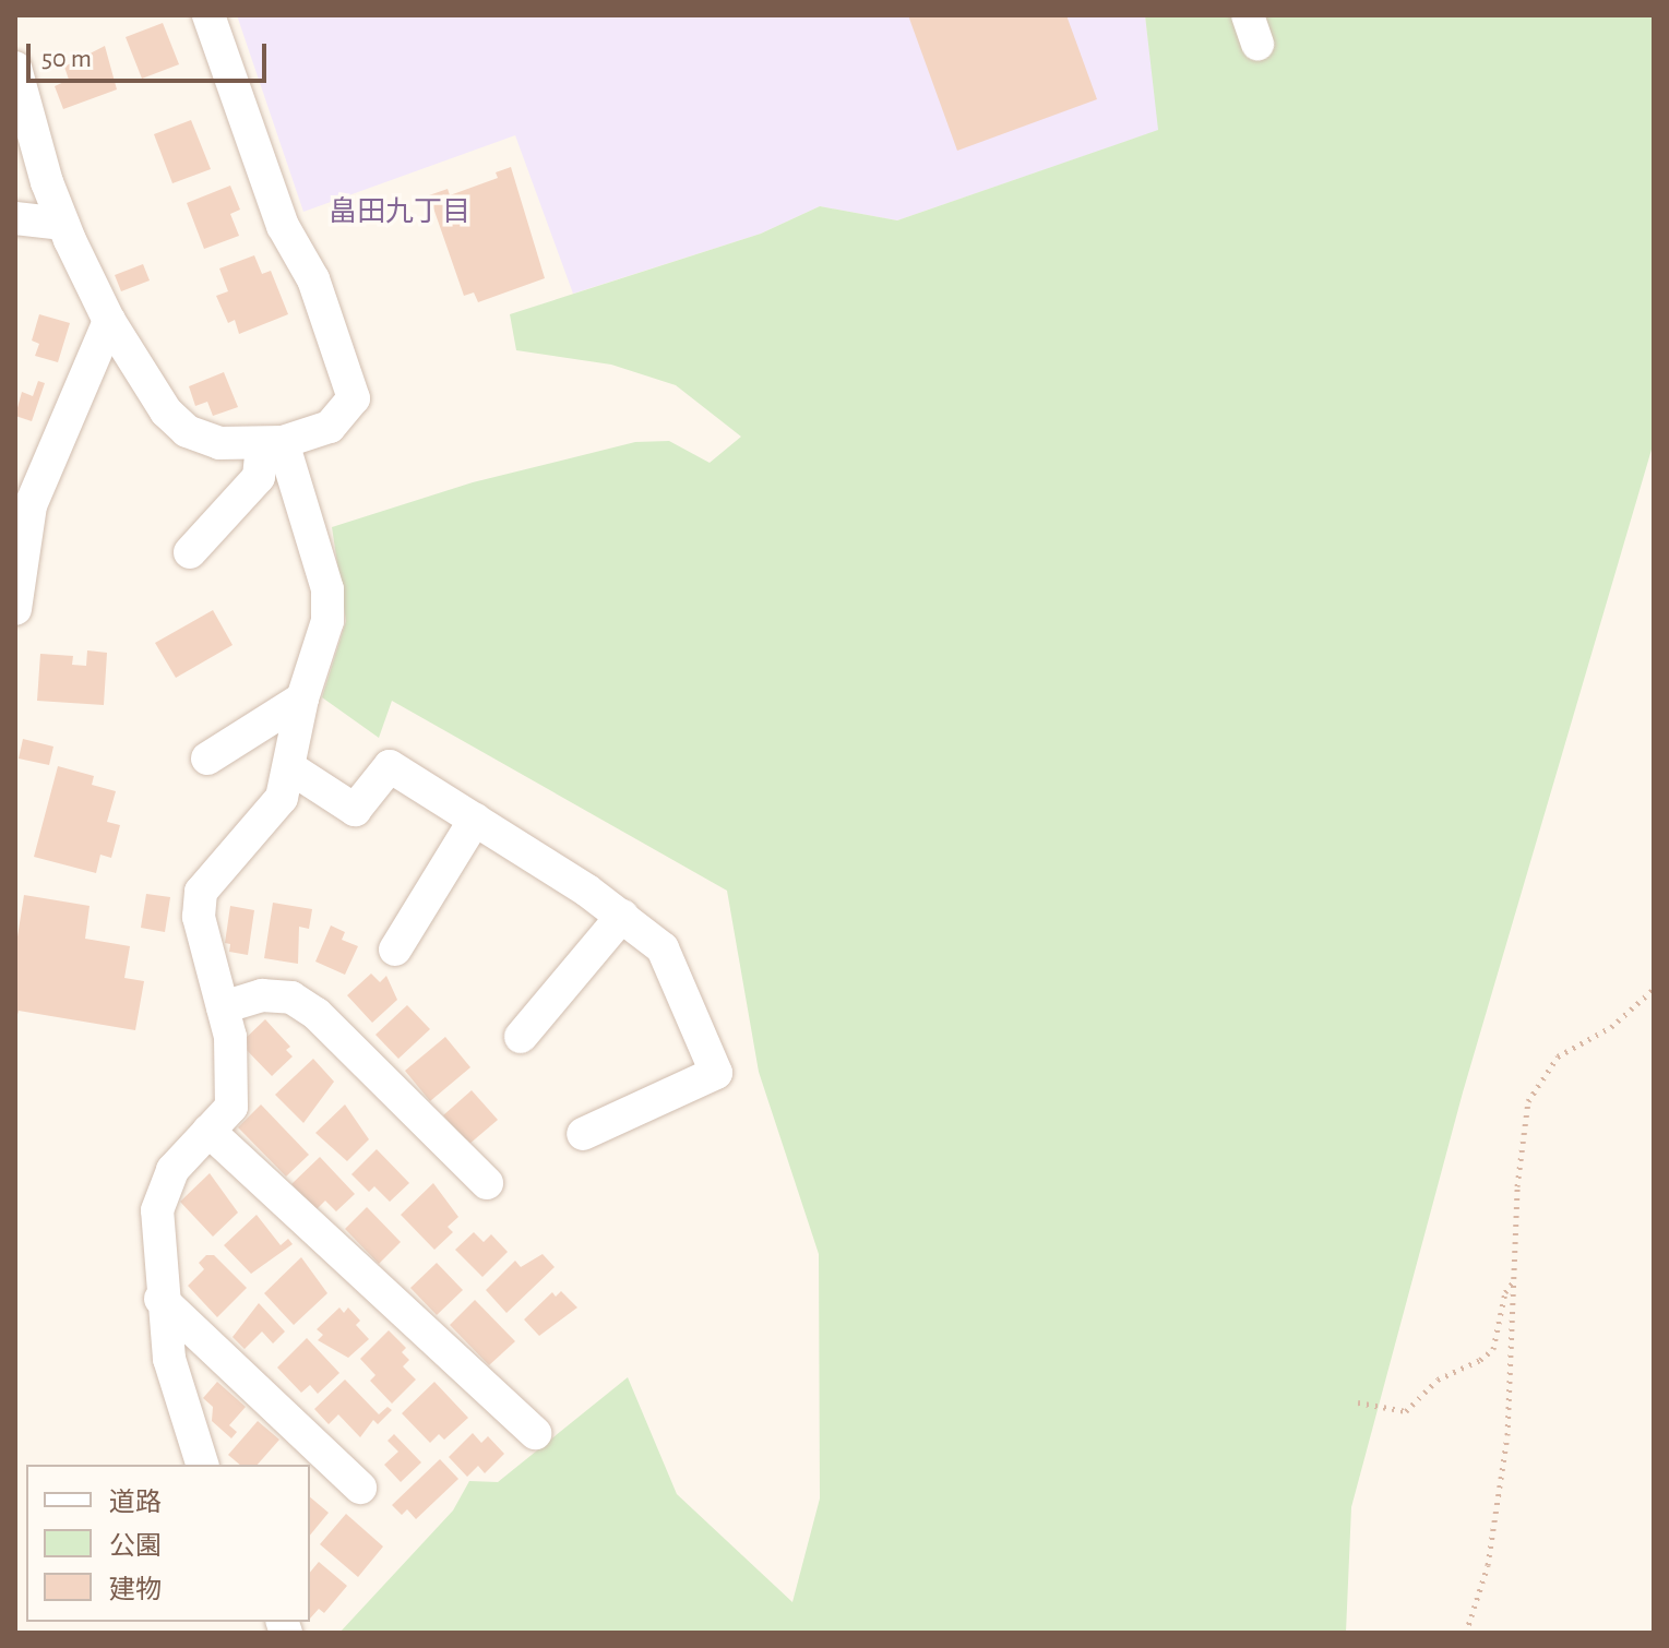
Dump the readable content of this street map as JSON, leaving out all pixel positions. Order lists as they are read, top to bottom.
{
  "districts": ["畠田九丁目"],
  "legend": ["道路", "公園", "建物"],
  "scale_bar": "50 m"
}
